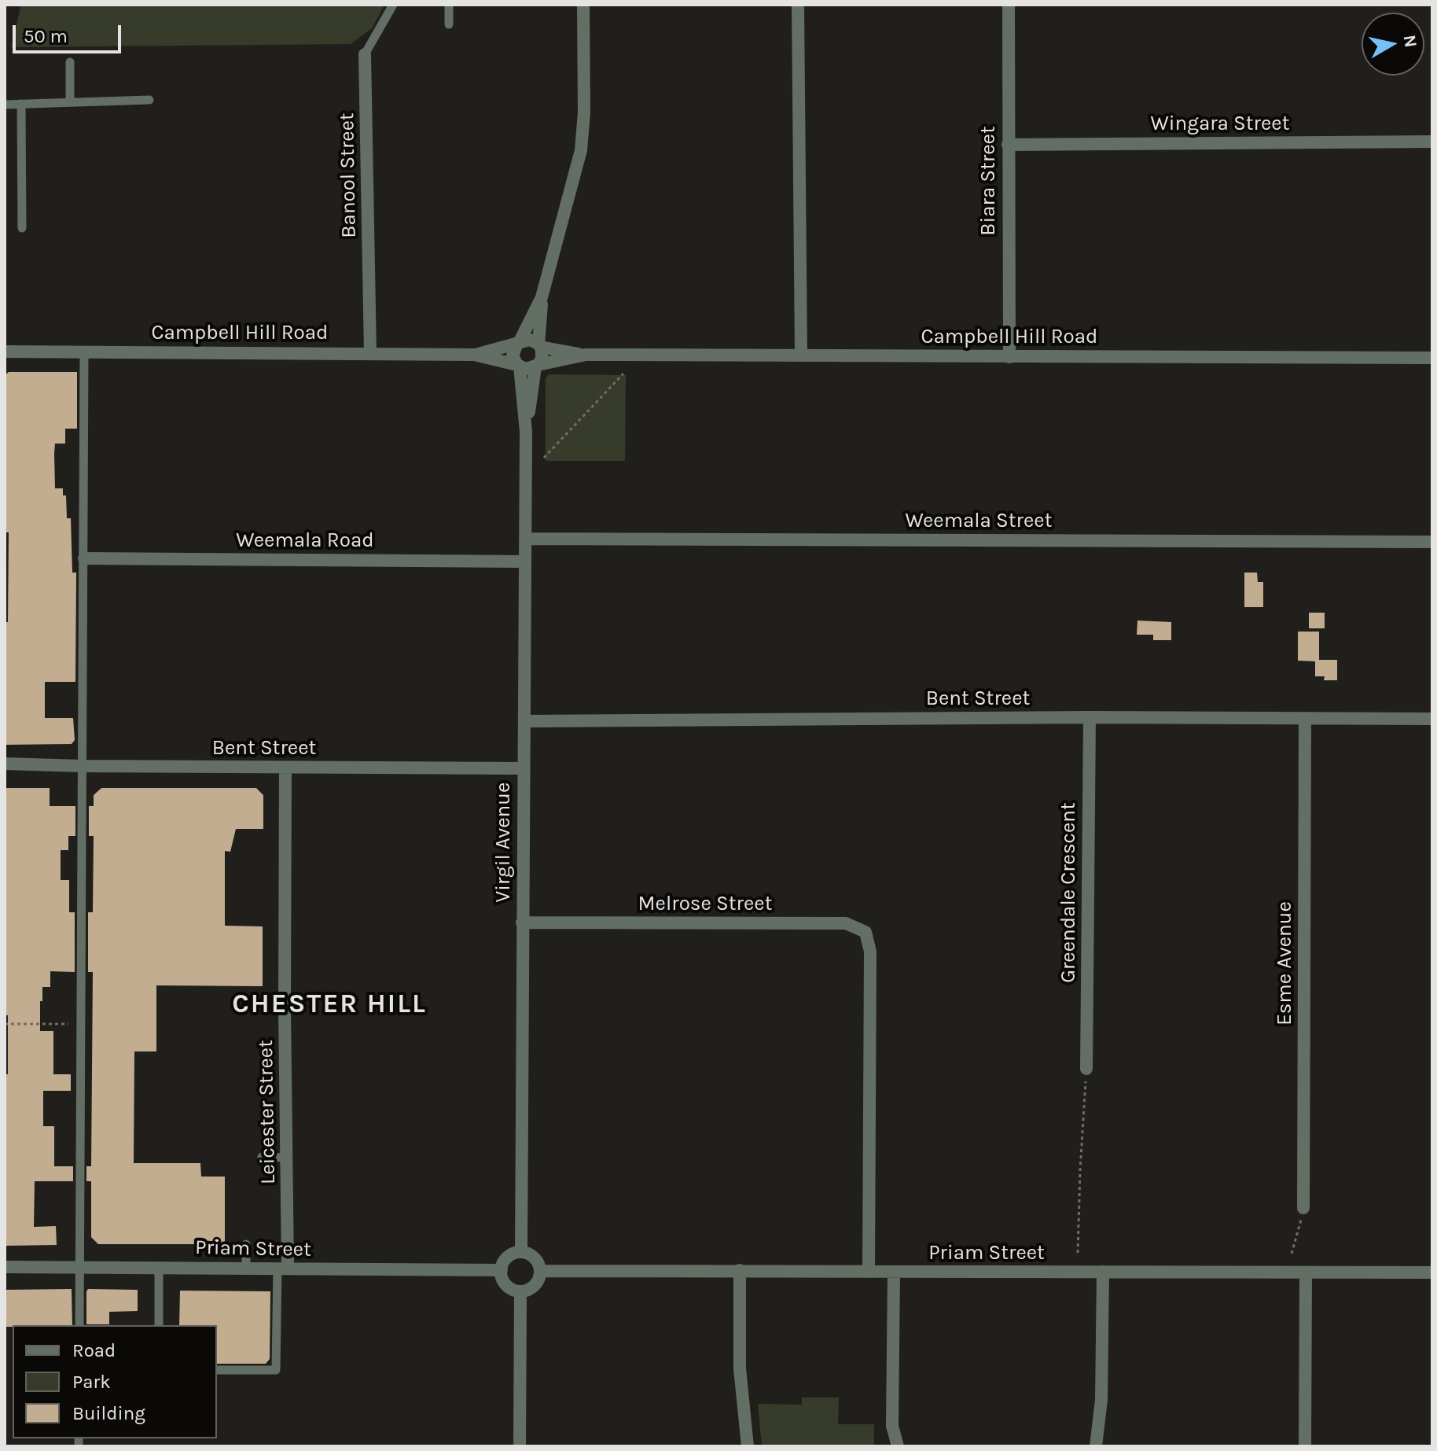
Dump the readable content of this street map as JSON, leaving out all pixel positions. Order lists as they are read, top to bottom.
{
  "streets": {
    "street": [
      "Wingara Street",
      "Banool Street",
      "Biara Street",
      "Campbell Hill Road",
      "Weemala Street",
      "Weemala Road",
      "Bent Street",
      "Virgil Avenue",
      "Greendale Crescent",
      "Melrose Street",
      "Esme Avenue",
      "Leicester Street",
      "Priam Street"
    ]
  },
  "crossings": [
    ["Wingara Street", "Biara Street"],
    ["Banool Street", "Campbell Hill Road"],
    ["Biara Street", "Campbell Hill Road"],
    ["Campbell Hill Road", "Virgil Avenue"],
    ["Weemala Street", "Virgil Avenue"],
    ["Weemala Road", "Virgil Avenue"],
    ["Bent Street", "Virgil Avenue"],
    ["Bent Street", "Greendale Crescent"],
    ["Bent Street", "Esme Avenue"],
    ["Bent Street", "Leicester Street"],
    ["Virgil Avenue", "Melrose Street"],
    ["Virgil Avenue", "Priam Street"],
    ["Melrose Street", "Priam Street"],
    ["Leicester Street", "Priam Street"]
  ],
  "districts": ["CHESTER HILL"],
  "legend": ["Road", "Park", "Building"],
  "scale_bar": "50 m",
  "north": "right"
}
